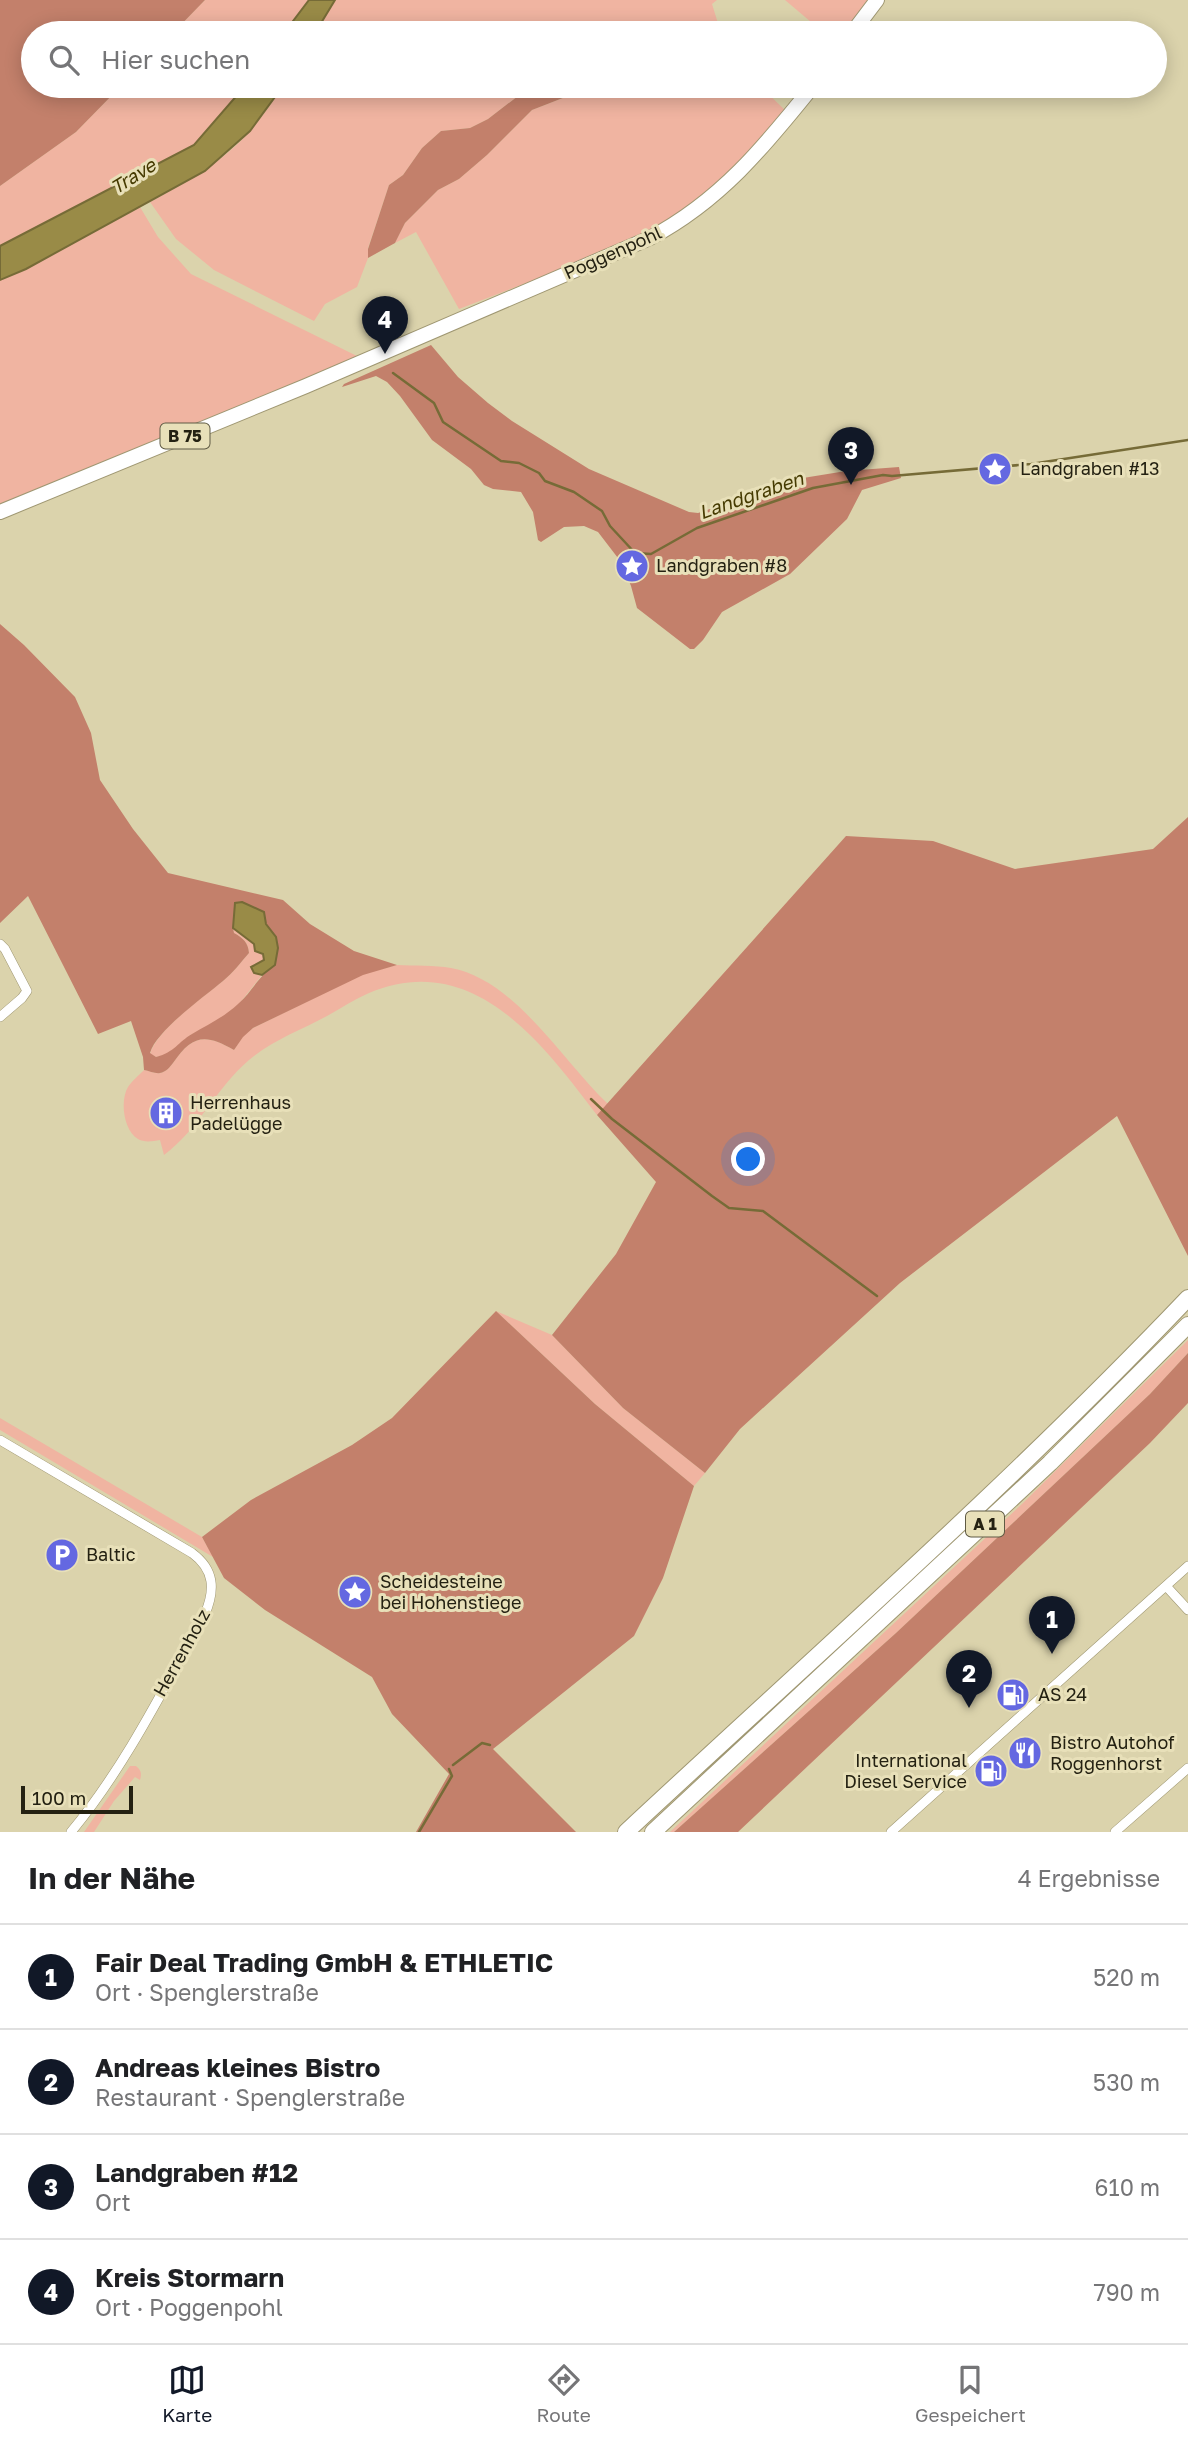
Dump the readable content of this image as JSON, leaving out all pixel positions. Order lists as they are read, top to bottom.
{
  "streets": {
    "highway": ["A 1"],
    "main road": ["Poggenpohl", "B 75"],
    "street": ["Herrenholz"]
  },
  "water": ["Trave", "Landgraben"],
  "places": {
    "place": ["Landgraben #13", "Landgraben #8", "Scheidesteine bei Hohenstiege"],
    "building": ["Herrenhaus Padelügge"],
    "parking": ["Baltic"],
    "fuel station": ["AS 24", "International Diesel Service"],
    "restaurant": ["Bistro Autohof Roggenhorst"]
  },
  "scale_bar": "100 m",
  "page": {
    "search": "Hier suchen",
    "pins": [
      "4",
      "3",
      "1",
      "2"
    ],
    "scale": "100 m",
    "heading": ["In der Nähe", "4 Ergebnisse"],
    "list": [
      {
        "mark": "1",
        "name": "Fair Deal Trading GmbH & ETHLETIC",
        "note": "Ort · Spenglerstraße",
        "value": "520 m"
      },
      {
        "mark": "2",
        "name": "Andreas kleines Bistro",
        "note": "Restaurant · Spenglerstraße",
        "value": "530 m"
      },
      {
        "mark": "3",
        "name": "Landgraben #12",
        "note": "Ort",
        "value": "610 m"
      },
      {
        "mark": "4",
        "name": "Kreis Stormarn",
        "note": "Ort · Poggenpohl",
        "value": "790 m"
      }
    ],
    "nav": ["Karte", "Route", "Gespeichert"]
  }
}
